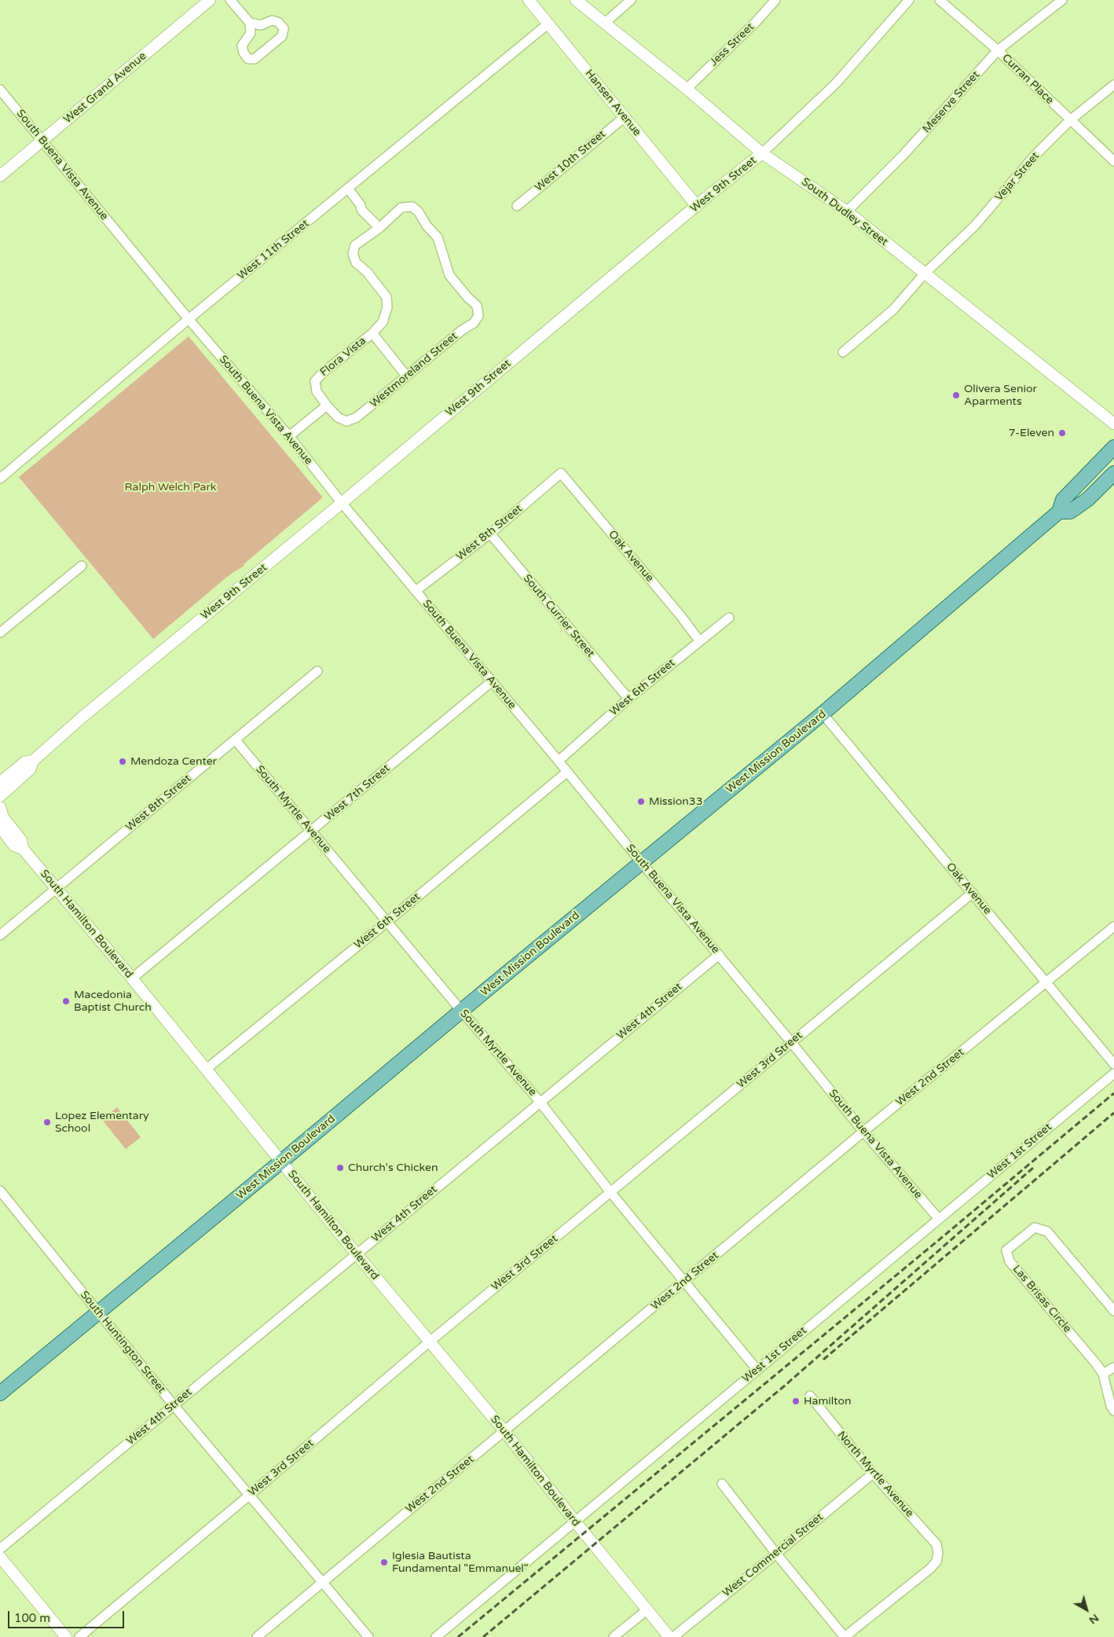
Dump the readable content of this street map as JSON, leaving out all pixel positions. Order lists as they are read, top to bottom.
{
  "streets": {
    "main road": ["West Mission Boulevard"],
    "street": [
      "Jess Street",
      "Curran Place",
      "West Grand Avenue",
      "Meserve Street",
      "Hansen Avenue",
      "West 10th Street",
      "South Buena Vista Avenue",
      "Vejar Street",
      "West 9th Street",
      "South Dudley Street",
      "West 11th Street",
      "Flora Vista",
      "Westmoreland Street",
      "West 8th Street",
      "Oak Avenue",
      "South Currier Street",
      "West 6th Street",
      "West 7th Street",
      "South Myrtle Avenue",
      "South Hamilton Boulevard",
      "West 4th Street",
      "West 3rd Street",
      "West 2nd Street",
      "West 1st Street",
      "Las Brisas Circle",
      "South Huntington Street",
      "North Myrtle Avenue",
      "West Commercial Street"
    ]
  },
  "crossings": [
    ["Jess Street", "South Dudley Street"],
    ["Curran Place", "Meserve Street"],
    ["Curran Place", "Vejar Street"],
    ["West Grand Avenue", "South Buena Vista Avenue"],
    ["Meserve Street", "South Dudley Street"],
    ["Hansen Avenue", "West 10th Street"],
    ["Hansen Avenue", "West 9th Street"],
    ["Hansen Avenue", "West 11th Street"],
    ["South Buena Vista Avenue", "West 9th Street"],
    ["South Buena Vista Avenue", "West 11th Street"],
    ["South Buena Vista Avenue", "West 8th Street"],
    ["South Buena Vista Avenue", "West 6th Street"],
    ["South Buena Vista Avenue", "West Mission Boulevard"],
    ["South Buena Vista Avenue", "West 7th Street"],
    ["South Buena Vista Avenue", "West 4th Street"],
    ["South Buena Vista Avenue", "West 3rd Street"],
    ["South Buena Vista Avenue", "West 2nd Street"],
    ["South Buena Vista Avenue", "West 1st Street"],
    ["Vejar Street", "South Dudley Street"],
    ["West 9th Street", "South Dudley Street"],
    ["Flora Vista", "Westmoreland Street"],
    ["West 8th Street", "Oak Avenue"],
    ["West 8th Street", "South Currier Street"],
    ["West 8th Street", "South Myrtle Avenue"],
    ["West 8th Street", "South Hamilton Boulevard"],
    ["Oak Avenue", "West 6th Street"],
    ["Oak Avenue", "West Mission Boulevard"],
    ["Oak Avenue", "West 3rd Street"],
    ["Oak Avenue", "West 2nd Street"],
    ["South Currier Street", "West 6th Street"],
    ["West 6th Street", "South Myrtle Avenue"],
    ["West 6th Street", "South Hamilton Boulevard"],
    ["West Mission Boulevard", "South Myrtle Avenue"],
    ["West Mission Boulevard", "South Hamilton Boulevard"],
    ["West Mission Boulevard", "South Huntington Street"],
    ["West 7th Street", "South Myrtle Avenue"],
    ["West 7th Street", "South Hamilton Boulevard"],
    ["South Myrtle Avenue", "West 4th Street"],
    ["South Myrtle Avenue", "West 3rd Street"],
    ["South Myrtle Avenue", "West 2nd Street"],
    ["South Myrtle Avenue", "West 1st Street"],
    ["South Hamilton Boulevard", "West 4th Street"],
    ["South Hamilton Boulevard", "West 3rd Street"],
    ["South Hamilton Boulevard", "West 2nd Street"],
    ["South Hamilton Boulevard", "West 1st Street"],
    ["West 4th Street", "South Huntington Street"],
    ["West 3rd Street", "South Huntington Street"],
    ["West 2nd Street", "South Huntington Street"],
    ["North Myrtle Avenue", "West Commercial Street"]
  ],
  "parks": ["Ralph Welch Park"],
  "places": [
    "Olivera Senior Aparments",
    "7-Eleven",
    "Mendoza Center",
    "Mission33",
    "Macedonia Baptist Church",
    "Lopez Elementary School",
    "Church's Chicken",
    "Hamilton",
    "Iglesia Bautista Fundamental \"Emmanuel\""
  ],
  "scale_bar": "100 m",
  "north": "bottom right"
}
